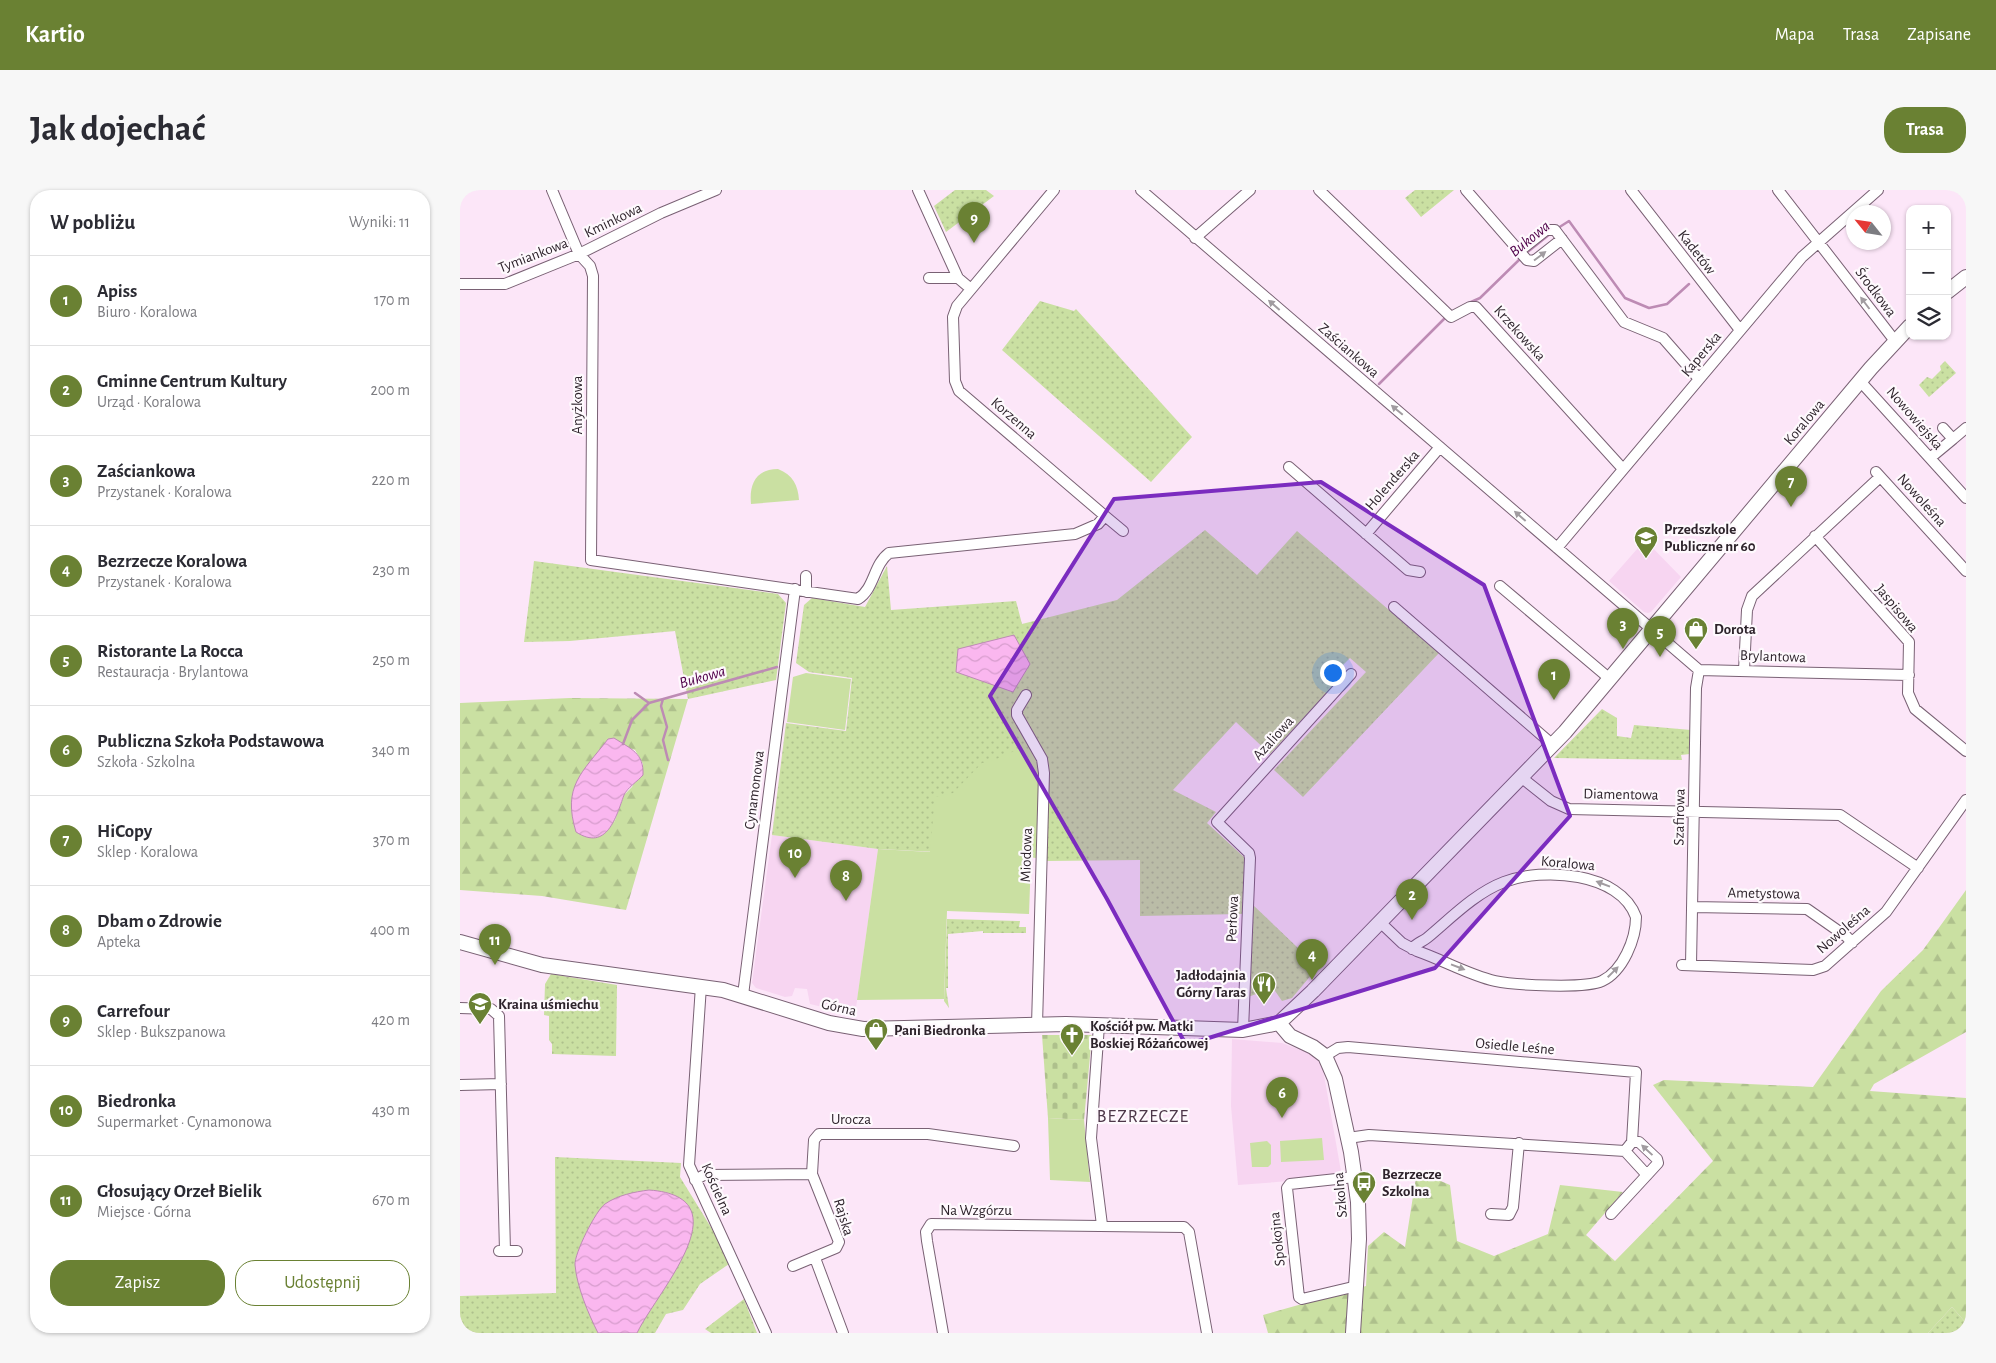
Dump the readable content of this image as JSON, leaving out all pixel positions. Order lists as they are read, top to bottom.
{
  "streets": {
    "street": [
      "Kminkowa",
      "Kadetów",
      "Tymiankowa",
      "Środkowa",
      "Krzekowska",
      "Zaściankowa",
      "Kaperska",
      "Anyżkowa",
      "Korzenna",
      "Nowowiejska",
      "Koralowa",
      "Holenderska",
      "Nowoleśna",
      "Jaspisowa",
      "Brylantowa",
      "Azaliowa",
      "Cynamonowa",
      "Diamentowa",
      "Szafirowa",
      "Miodowa",
      "Ametystowa",
      "Perłowa",
      "Górna",
      "Osiedle Leśne",
      "Urocza",
      "Kościelna",
      "Szkolna",
      "Na Wzgórzu",
      "Rajska",
      "Spokojna"
    ]
  },
  "crossings": [
    ["Kminkowa", "Tymiankowa"],
    ["Kminkowa", "Anyżkowa"],
    ["Kadetów", "Kaperska"],
    ["Tymiankowa", "Anyżkowa"],
    ["Środkowa", "Kaperska"],
    ["Środkowa", "Koralowa"],
    ["Krzekowska", "Kaperska"],
    ["Zaściankowa", "Kaperska"],
    ["Zaściankowa", "Koralowa"],
    ["Zaściankowa", "Holenderska"],
    ["Anyżkowa", "Cynamonowa"],
    ["Nowowiejska", "Koralowa"],
    ["Koralowa", "Diamentowa"],
    ["Koralowa", "Górna"],
    ["Nowoleśna", "Jaspisowa"],
    ["Nowoleśna", "Diamentowa"],
    ["Nowoleśna", "Szafirowa"],
    ["Nowoleśna", "Ametystowa"],
    ["Jaspisowa", "Brylantowa"],
    ["Brylantowa", "Szafirowa"],
    ["Azaliowa", "Perłowa"],
    ["Cynamonowa", "Górna"],
    ["Diamentowa", "Szafirowa"],
    ["Szafirowa", "Ametystowa"],
    ["Miodowa", "Górna"],
    ["Perłowa", "Górna"],
    ["Górna", "Kościelna"],
    ["Osiedle Leśne", "Szkolna"],
    ["Urocza", "Rajska"],
    ["Szkolna", "Spokojna"]
  ],
  "one_way": ["Środkowa", "Zaściankowa"],
  "districts": ["BEZRZECZE"],
  "water": ["Bukowa"],
  "places": {
    "school or university": ["Przedszkole Publiczne nr 60", "Kraina uśmiechu"],
    "shop": ["Dorota", "Pani Biedronka"],
    "restaurant": ["Jadłodajnia Górny Taras"],
    "church": ["Kościół pw. Matki Boskiej Różańcowej"],
    "bus stop": ["Bezrzecze Szkolna"]
  },
  "north": "top left",
  "page": {
    "header": "Kartio",
    "nav": ["Mapa", "Trasa", "Zapisane"],
    "buttons": [
      "Trasa",
      ["Zapisz", "Udostępnij"]
    ],
    "title": "Jak dojechać",
    "heading": ["W pobliżu", "Wyniki: 11"],
    "pins": [
      "9",
      "7",
      "3",
      "5",
      "1",
      "10",
      "8",
      "2",
      "11",
      "4",
      "6"
    ],
    "map_buttons": ["+", "−"],
    "list": [
      {
        "mark": "1",
        "name": "Apiss",
        "note": "Biuro · Koralowa",
        "value": "170 m"
      },
      {
        "mark": "2",
        "name": "Gminne Centrum Kultury",
        "note": "Urząd · Koralowa",
        "value": "200 m"
      },
      {
        "mark": "3",
        "name": "Zaściankowa",
        "note": "Przystanek · Koralowa",
        "value": "220 m"
      },
      {
        "mark": "4",
        "name": "Bezrzecze Koralowa",
        "note": "Przystanek · Koralowa",
        "value": "230 m"
      },
      {
        "mark": "5",
        "name": "Ristorante La Rocca",
        "note": "Restauracja · Brylantowa",
        "value": "250 m"
      },
      {
        "mark": "6",
        "name": "Publiczna Szkoła Podstawowa",
        "note": "Szkoła · Szkolna",
        "value": "340 m"
      },
      {
        "mark": "7",
        "name": "HiCopy",
        "note": "Sklep · Koralowa",
        "value": "370 m"
      },
      {
        "mark": "8",
        "name": "Dbam o Zdrowie",
        "note": "Apteka",
        "value": "400 m"
      },
      {
        "mark": "9",
        "name": "Carrefour",
        "note": "Sklep · Bukszpanowa",
        "value": "420 m"
      },
      {
        "mark": "10",
        "name": "Biedronka",
        "note": "Supermarket · Cynamonowa",
        "value": "430 m"
      },
      {
        "mark": "11",
        "name": "Głosujący Orzeł Bielik",
        "note": "Miejsce · Górna",
        "value": "670 m"
      }
    ]
  }
}
